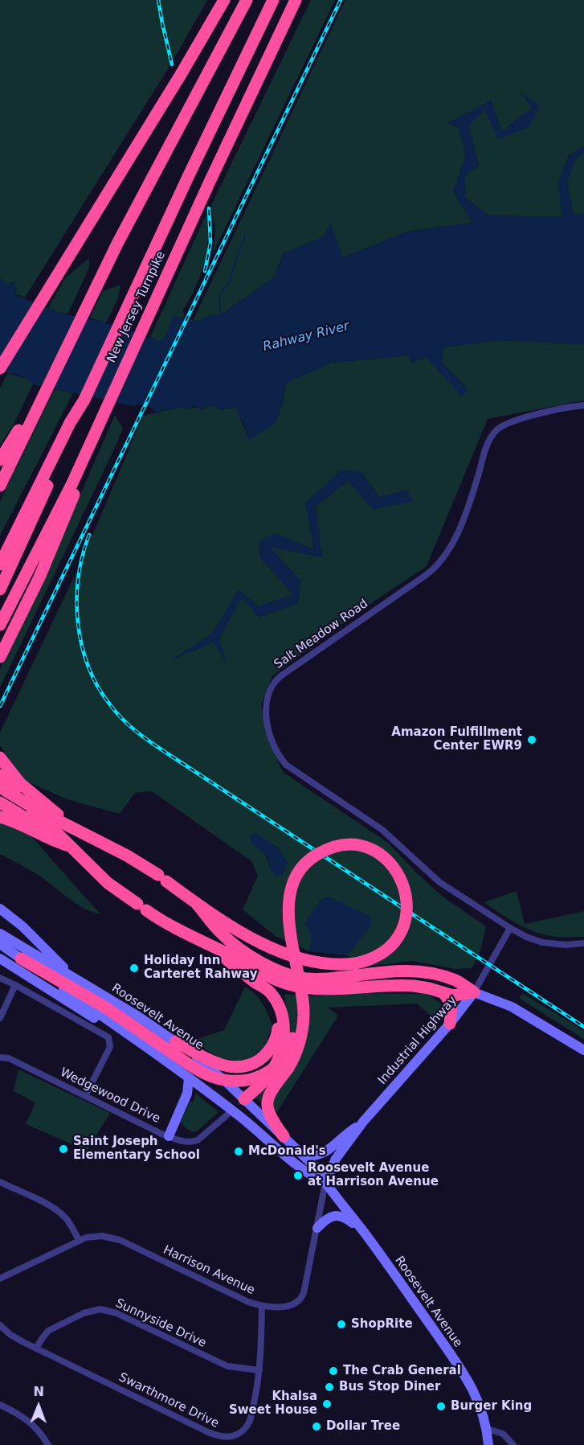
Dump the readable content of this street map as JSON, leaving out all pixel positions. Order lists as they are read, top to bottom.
{
  "streets": {
    "highway": ["New Jersey Turnpike"],
    "main road": ["Roosevelt Avenue", "Industrial Highway"],
    "street": [
      "Salt Meadow Road",
      "Wedgewood Drive",
      "Harrison Avenue",
      "Sunnyside Drive",
      "Swarthmore Drive"
    ]
  },
  "crossings": [
    ["Roosevelt Avenue", "Industrial Highway"],
    ["Roosevelt Avenue", "Wedgewood Drive"],
    ["Roosevelt Avenue", "Harrison Avenue"],
    ["Industrial Highway", "Harrison Avenue"],
    ["Harrison Avenue", "Swarthmore Drive"],
    ["Sunnyside Drive", "Swarthmore Drive"]
  ],
  "water": ["Rahway River"],
  "places": [
    "Amazon Fulfillment Center EWR9",
    "Holiday Inn Carteret Rahway",
    "Saint Joseph Elementary School",
    "McDonald's",
    "Roosevelt Avenue at Harrison Avenue",
    "ShopRite",
    "The Crab General",
    "Bus Stop Diner",
    "Khalsa Sweet House",
    "Burger King",
    "Dollar Tree"
  ],
  "north": "top"
}
